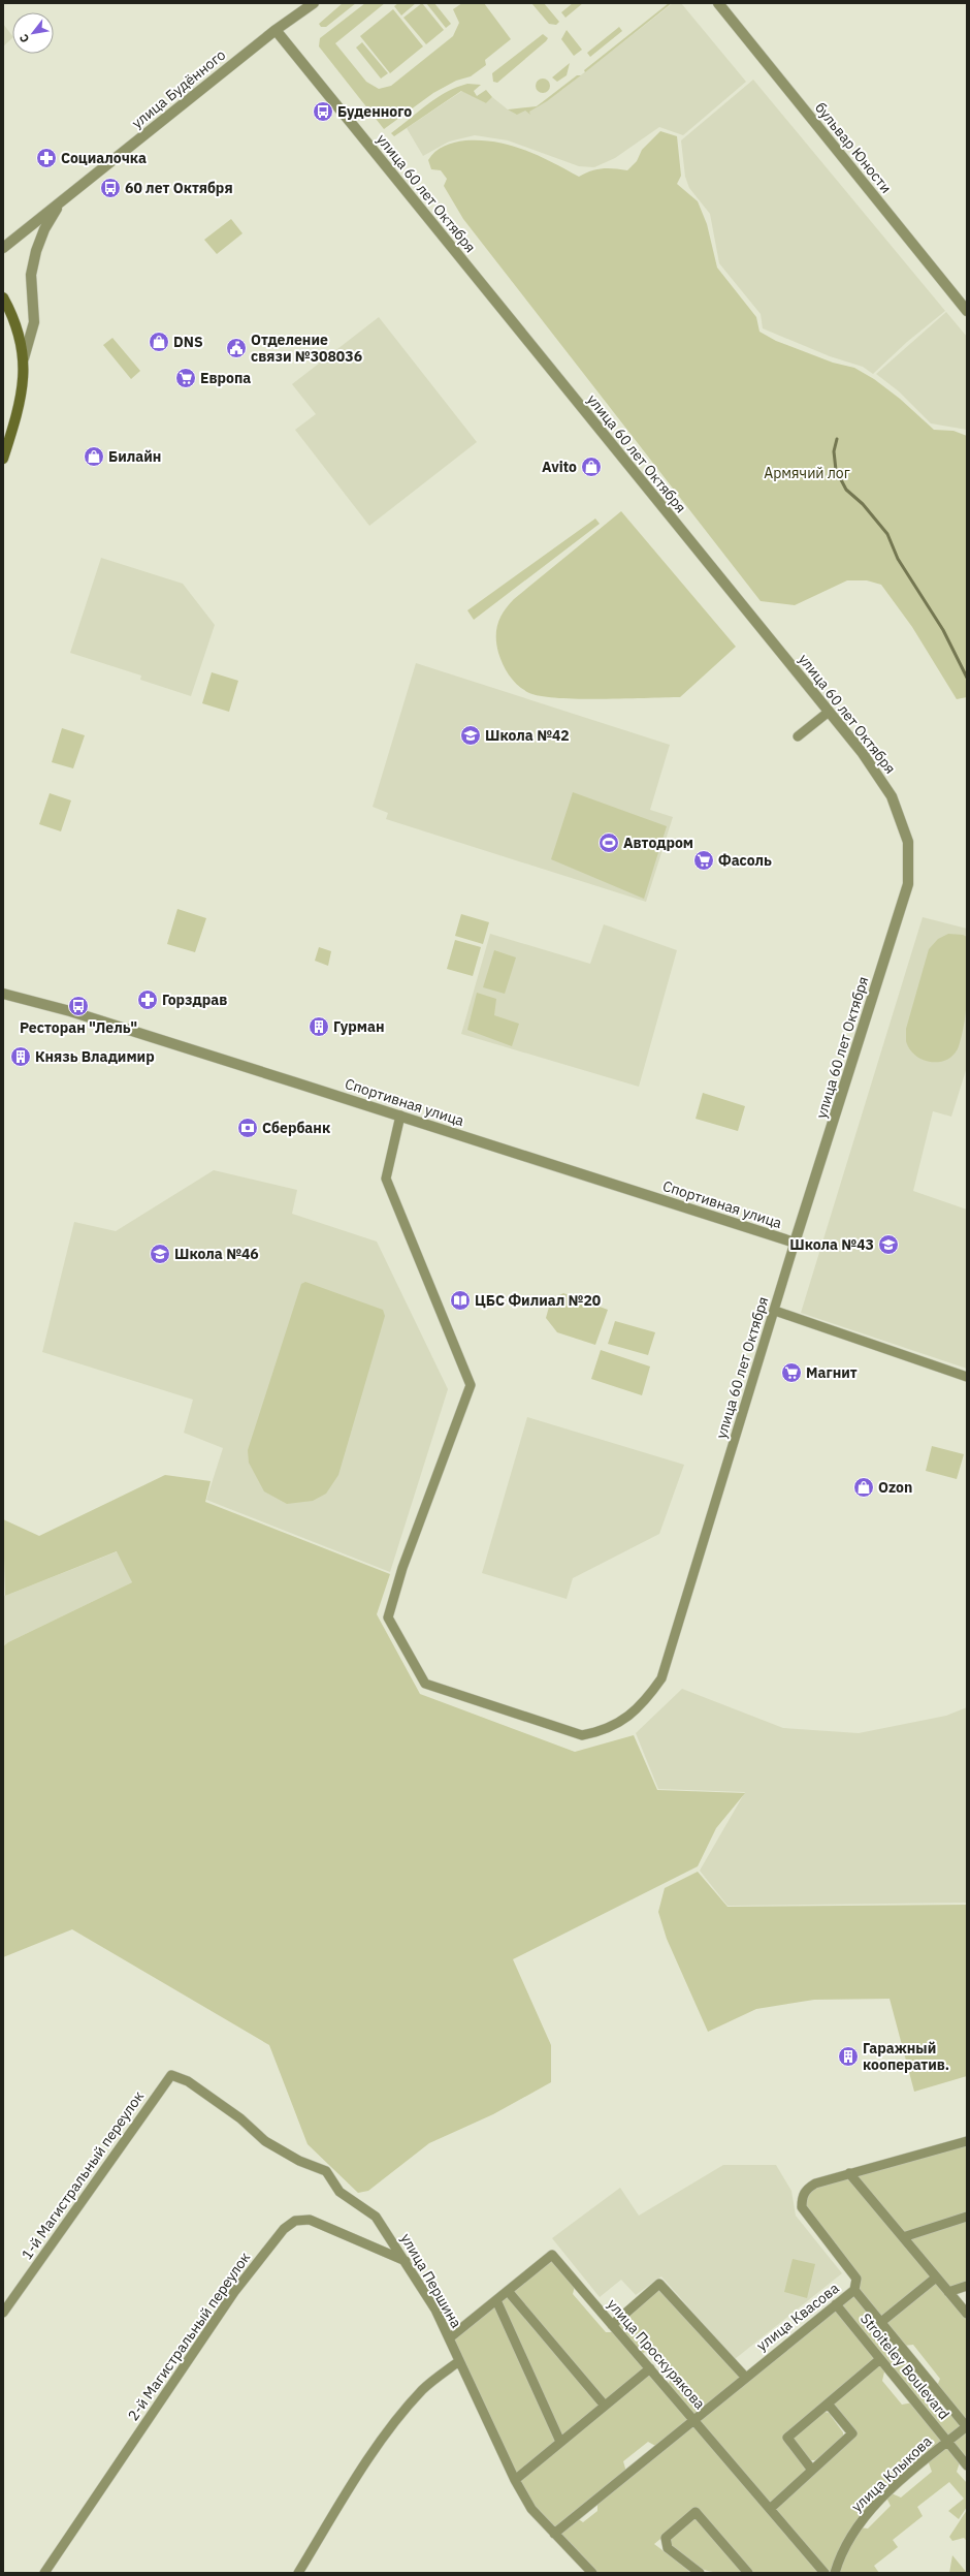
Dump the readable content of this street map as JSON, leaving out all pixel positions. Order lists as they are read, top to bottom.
{
  "streets": {
    "street": [
      "улица Будённого",
      "бульвар Юности",
      "улица 60 лет Октября",
      "Спортивная улица",
      "1-й Магистральный переулок",
      "улица Першина",
      "улица Квасова",
      "2-й Магистральный переулок",
      "улица Проскурякова",
      "Stroiteley Boulevard",
      "улица Клыкова"
    ]
  },
  "crossings": [
    ["улица Будённого", "улица 60 лет Октября"],
    ["улица 60 лет Октября", "Спортивная улица"],
    ["1-й Магистральный переулок", "улица Першина"],
    ["улица Першина", "улица Квасова"],
    ["улица Першина", "2-й Магистральный переулок"],
    ["улица Першина", "улица Проскурякова"],
    ["улица Квасова", "улица Проскурякова"],
    ["улица Квасова", "Stroiteley Boulevard"],
    ["Stroiteley Boulevard", "улица Клыкова"]
  ],
  "parks": ["Армячий лог"],
  "places": {
    "bus stop": ["Буденного", "60 лет Октября", "Ресторан \"Лель\""],
    "pharmacy": ["Социалочка", "Горздрав"],
    "shop": [
      "DNS",
      "Билайн",
      "Avito",
      "Ozon"
    ],
    "public building": ["Отделение связи №308036"],
    "supermarket": ["Европа", "Фасоль", "Магнит"],
    "school or university": ["Школа №42", "Школа №43", "Школа №46"],
    "sports": ["Автодром"],
    "building": ["Гурман", "Князь Владимир", "Гаражный кооператив."],
    "bank": ["Сбербанк"],
    "library": ["ЦБС Филиал №20"]
  },
  "north": "bottom left"
}
